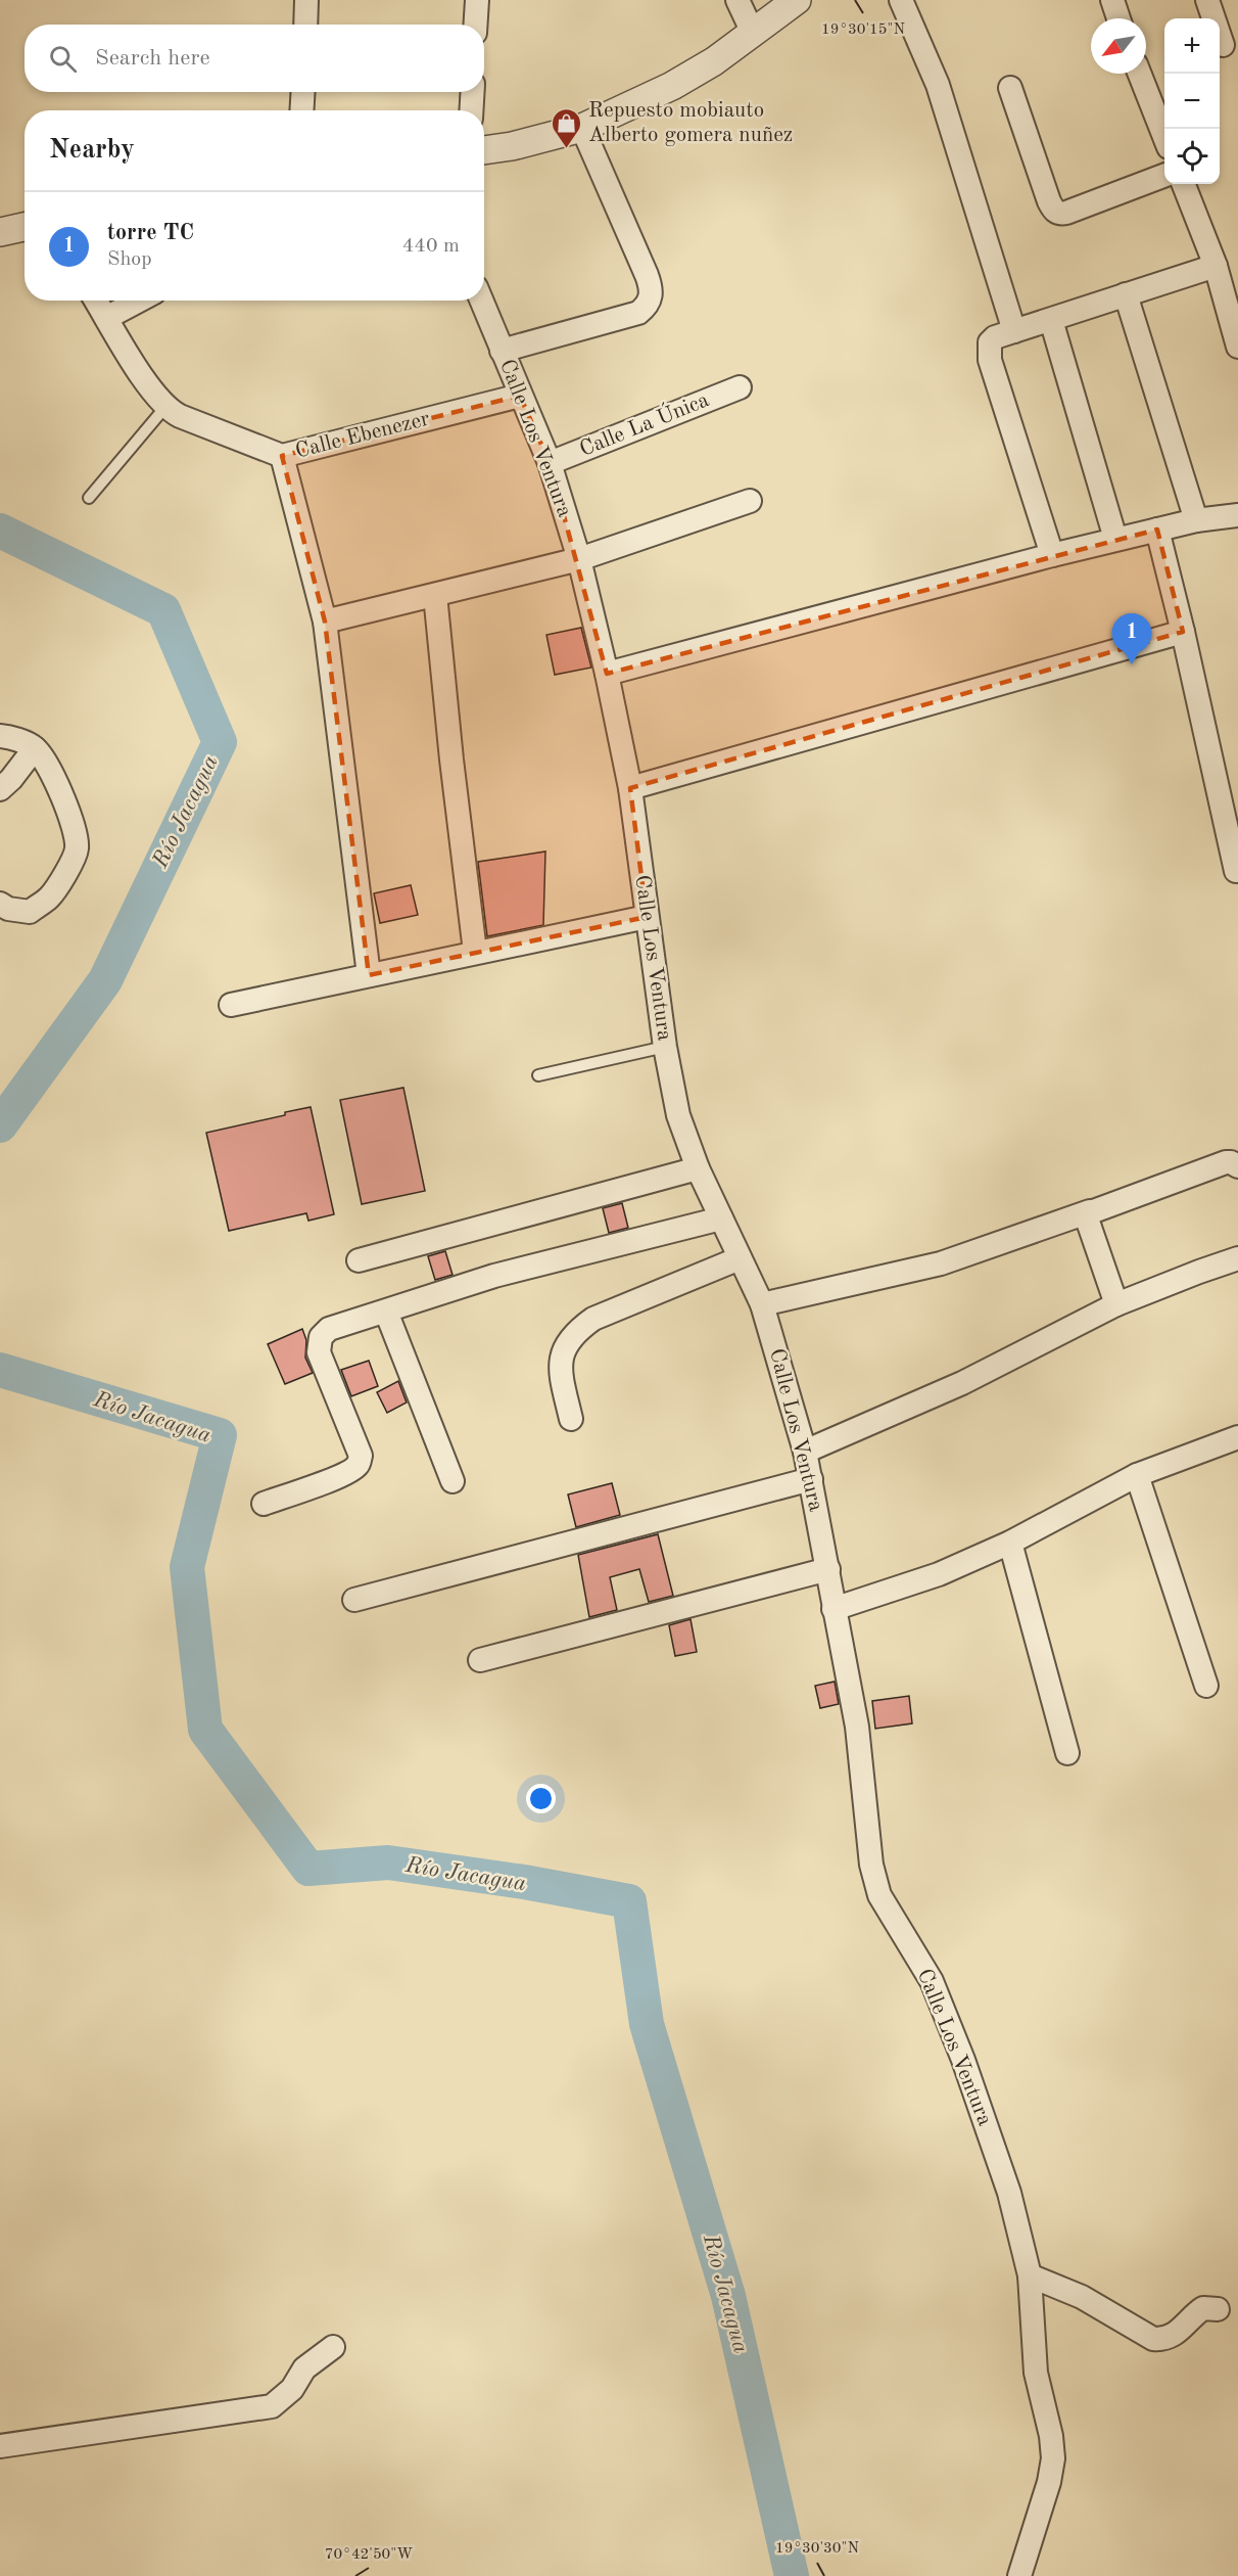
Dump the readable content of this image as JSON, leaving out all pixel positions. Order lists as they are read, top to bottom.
{
  "streets": {
    "street": ["Calle La Única", "Calle Ebenezer", "Calle Los Ventura"]
  },
  "crossings": [
    ["Calle La Única", "Calle Los Ventura"],
    ["Calle Ebenezer", "Calle Los Ventura"]
  ],
  "water": ["Río Jacagua"],
  "places": {
    "shop": ["Repuesto mobiauto Alberto gomera nuñez"]
  },
  "north": "bottom left",
  "page": {
    "map_buttons": ["+", "−"],
    "search": "Search here",
    "heading": "Nearby",
    "list": [
      {
        "mark": "1",
        "name": "torre TC",
        "note": "Shop",
        "value": "440 m"
      }
    ],
    "pins": "1"
  },
  "coordinates": ["19°30'15\"N", "19°30'30\"N", "70°42'50\"W"]
}
